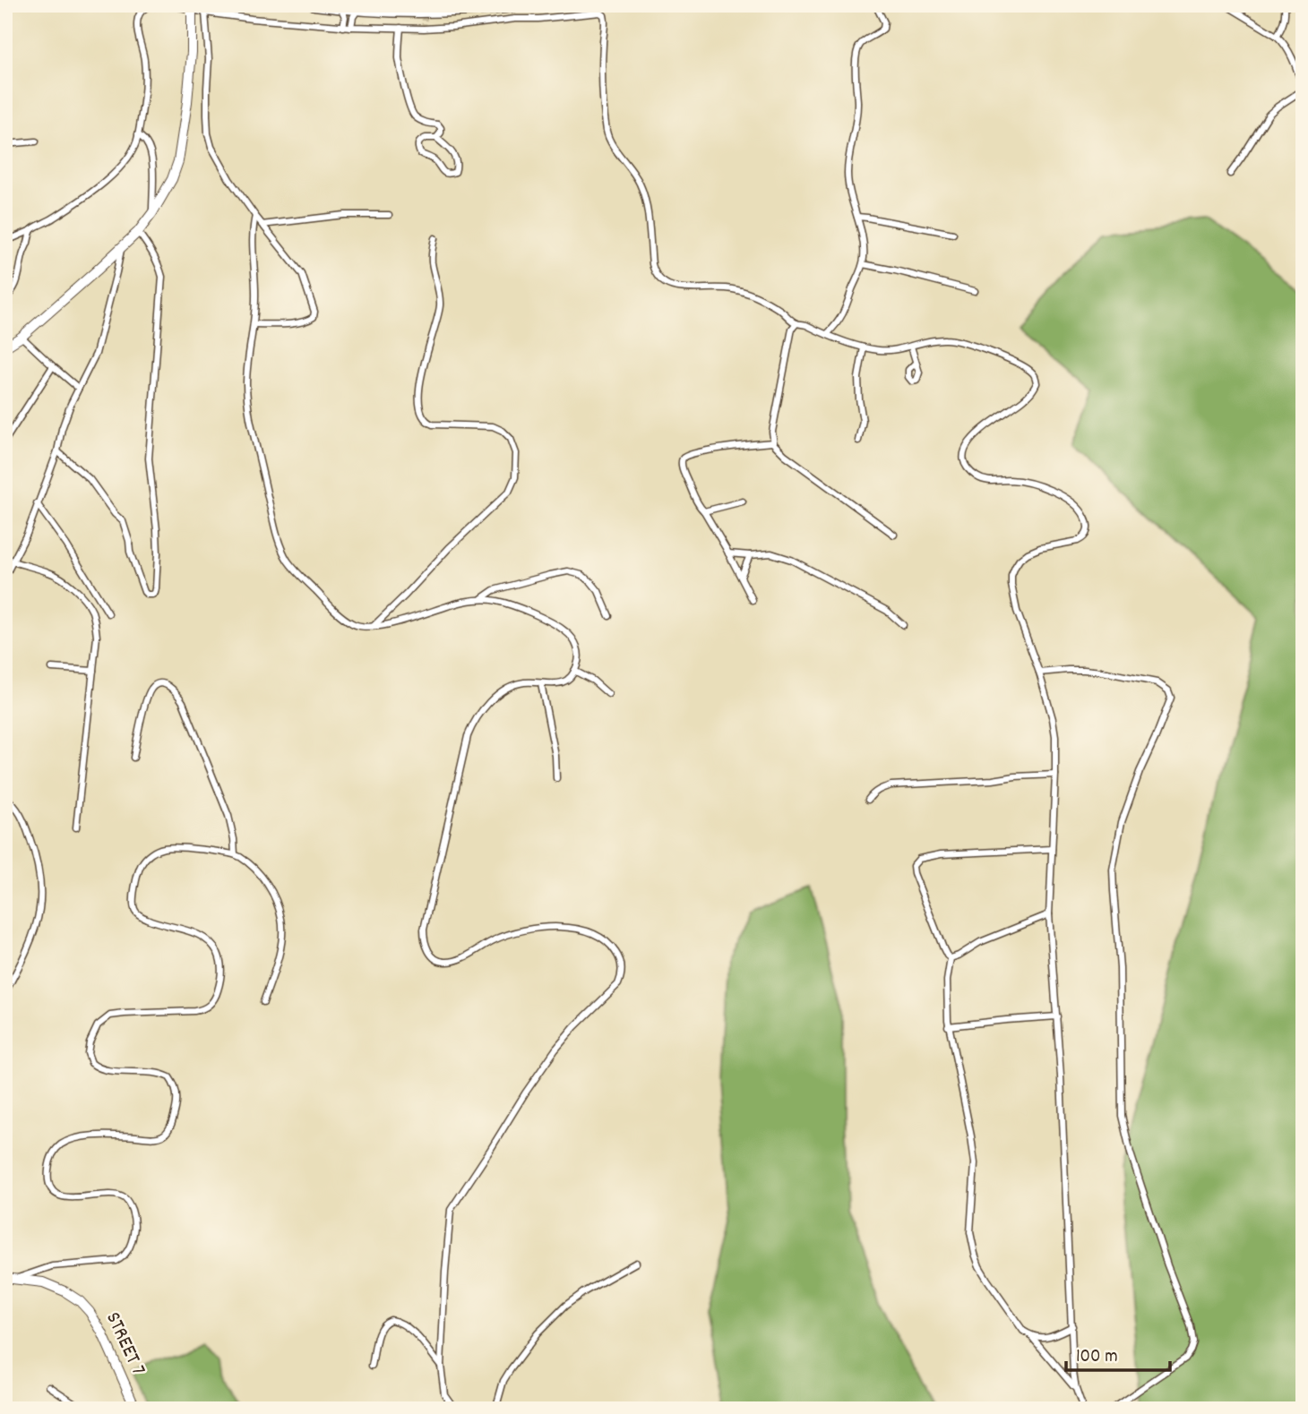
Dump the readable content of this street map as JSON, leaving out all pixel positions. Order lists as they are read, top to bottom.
{
  "streets": {
    "main road": ["STREET 7"]
  },
  "scale_bar": "100 m"
}
